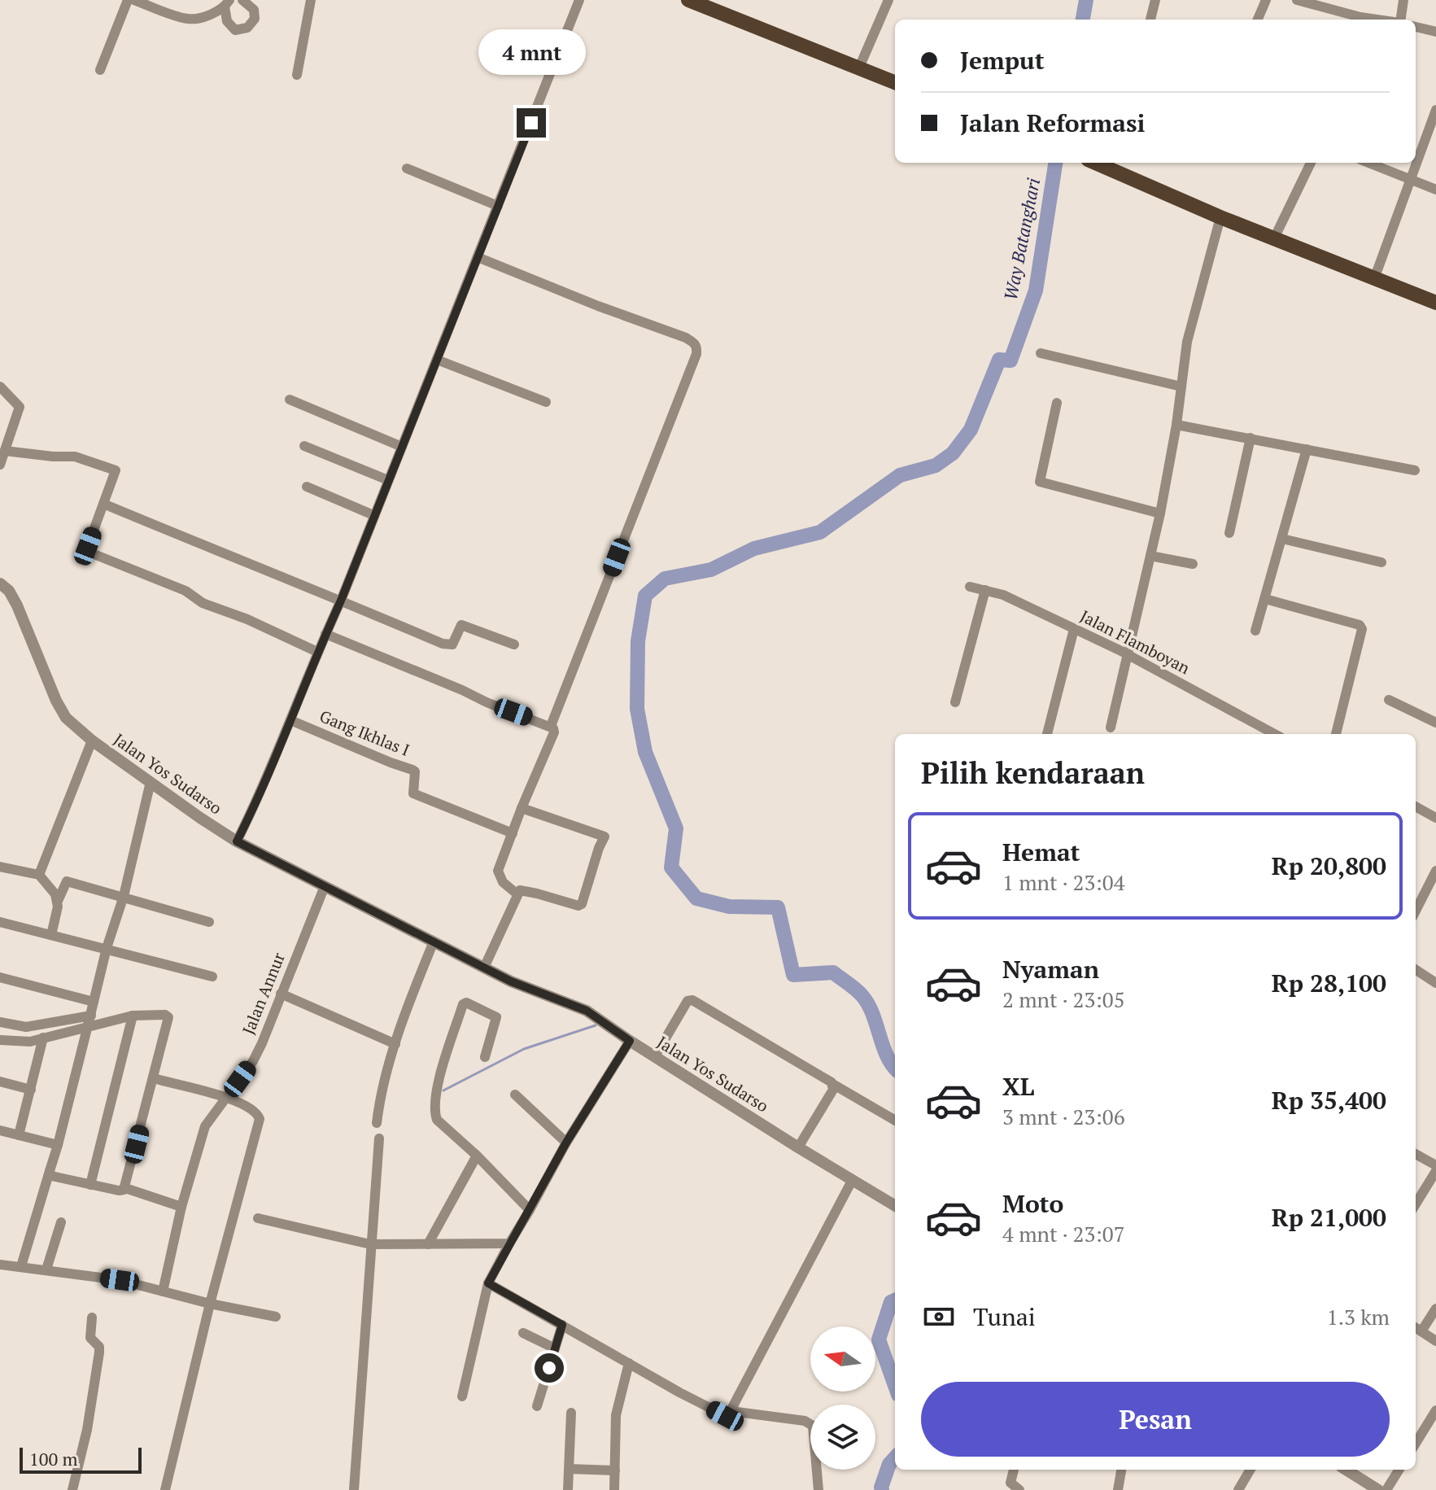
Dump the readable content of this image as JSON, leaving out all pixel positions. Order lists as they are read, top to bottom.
{
  "streets": {
    "street": [
      "Jalan Flamboyan",
      "Gang Ikhlas I",
      "Jalan Yos Sudarso",
      "Jalan Annur"
    ]
  },
  "crossings": [
    ["Jalan Yos Sudarso", "Jalan Annur"]
  ],
  "water": ["Way Batanghari"],
  "scale_bar": "100 m",
  "north": "left",
  "page": {
    "banner": ["Jemput", "Jalan Reformasi"],
    "bubble": "4 mnt",
    "heading": "Pilih kendaraan",
    "list": [
      {
        "name": "Hemat",
        "note": "1 mnt · 23:04",
        "value": "Rp 20,800"
      },
      {
        "name": "Nyaman",
        "note": "2 mnt · 23:05",
        "value": "Rp 28,100"
      },
      {
        "name": "XL",
        "note": "3 mnt · 23:06",
        "value": "Rp 35,400"
      },
      {
        "name": "Moto",
        "note": "4 mnt · 23:07",
        "value": "Rp 21,000"
      }
    ],
    "pay": ["Tunai", "1.3 km"],
    "buttons": "Pesan",
    "scale": "100 m"
  }
}
